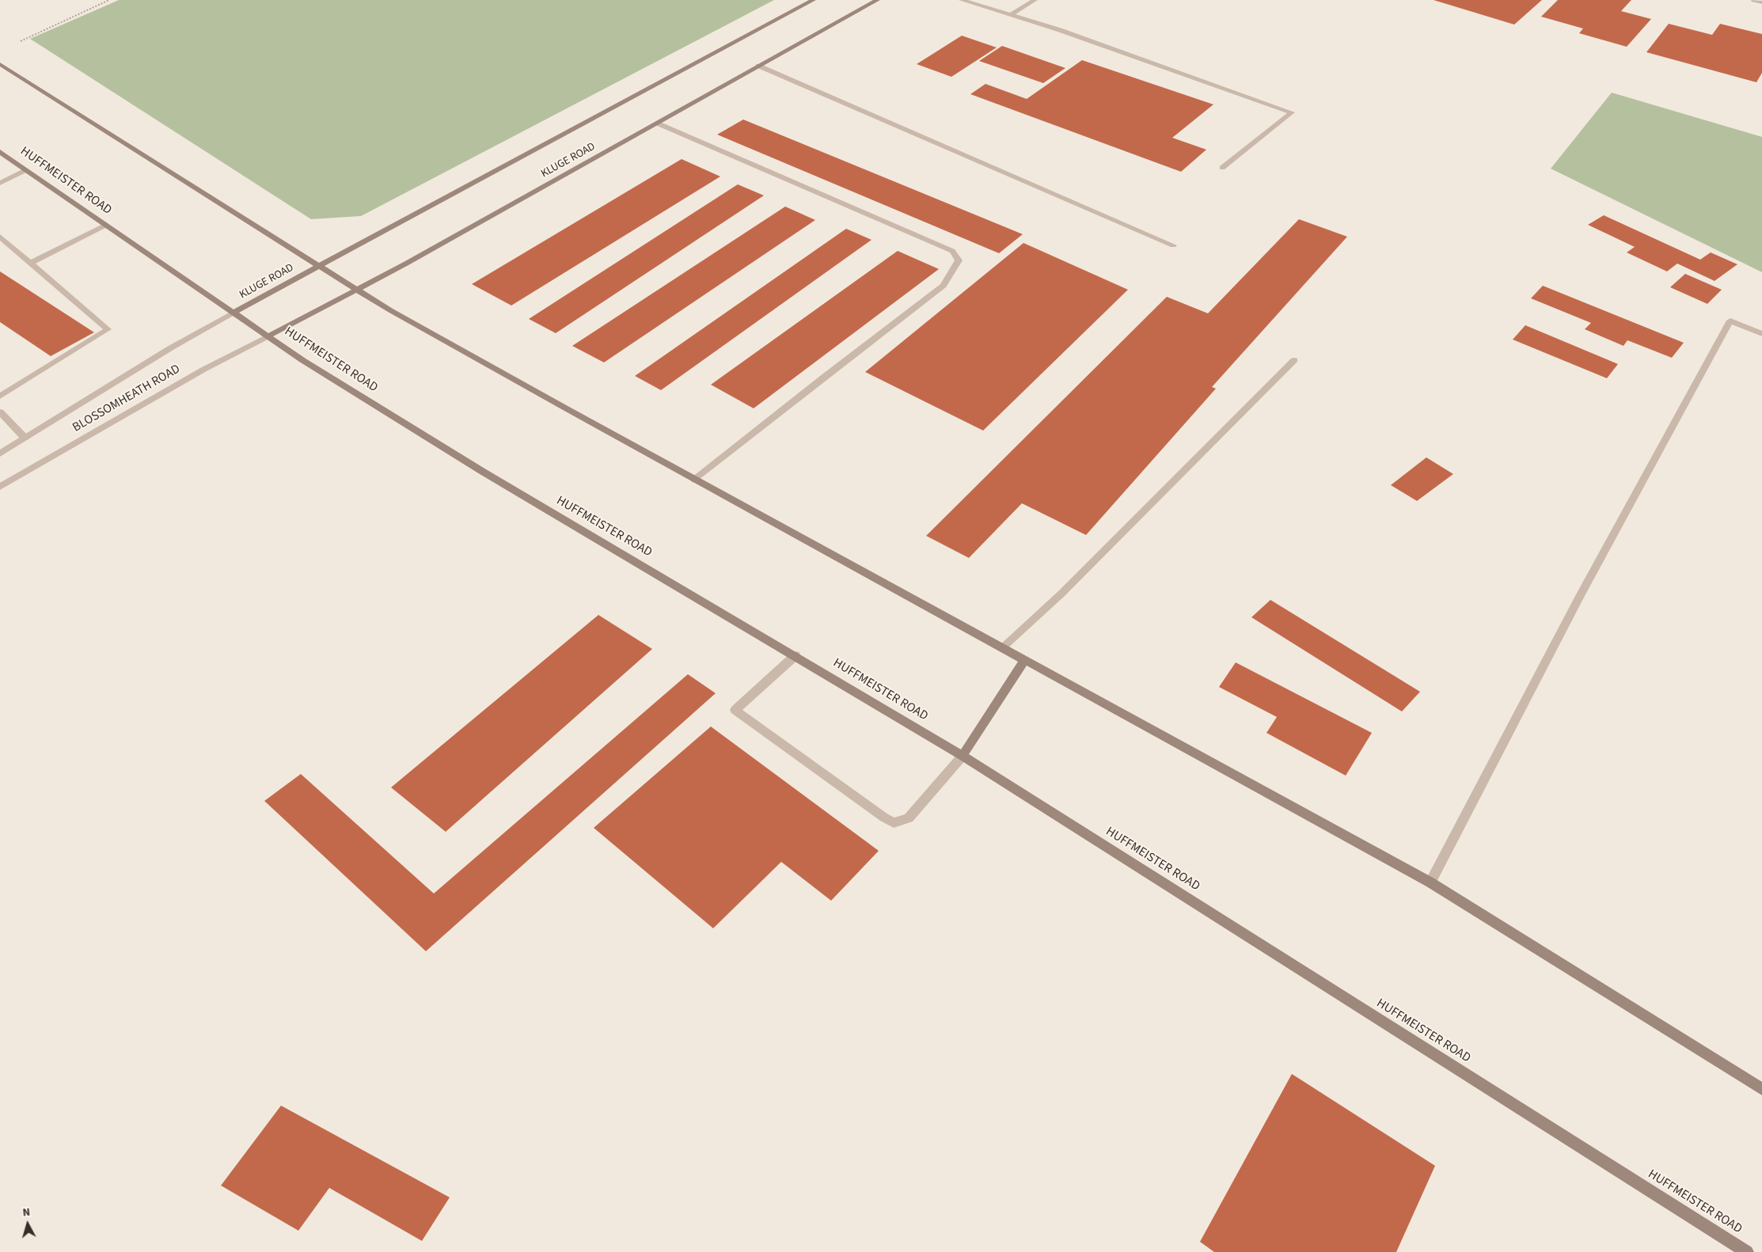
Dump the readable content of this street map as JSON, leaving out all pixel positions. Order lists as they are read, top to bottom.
{
  "streets": {
    "main road": ["KLUGE ROAD", "HUFFMEISTER ROAD"],
    "street": ["BLOSSOMHEATH ROAD"]
  },
  "crossings": [
    ["KLUGE ROAD", "HUFFMEISTER ROAD"],
    ["KLUGE ROAD", "BLOSSOMHEATH ROAD"],
    ["HUFFMEISTER ROAD", "BLOSSOMHEATH ROAD"]
  ],
  "north": "top"
}
